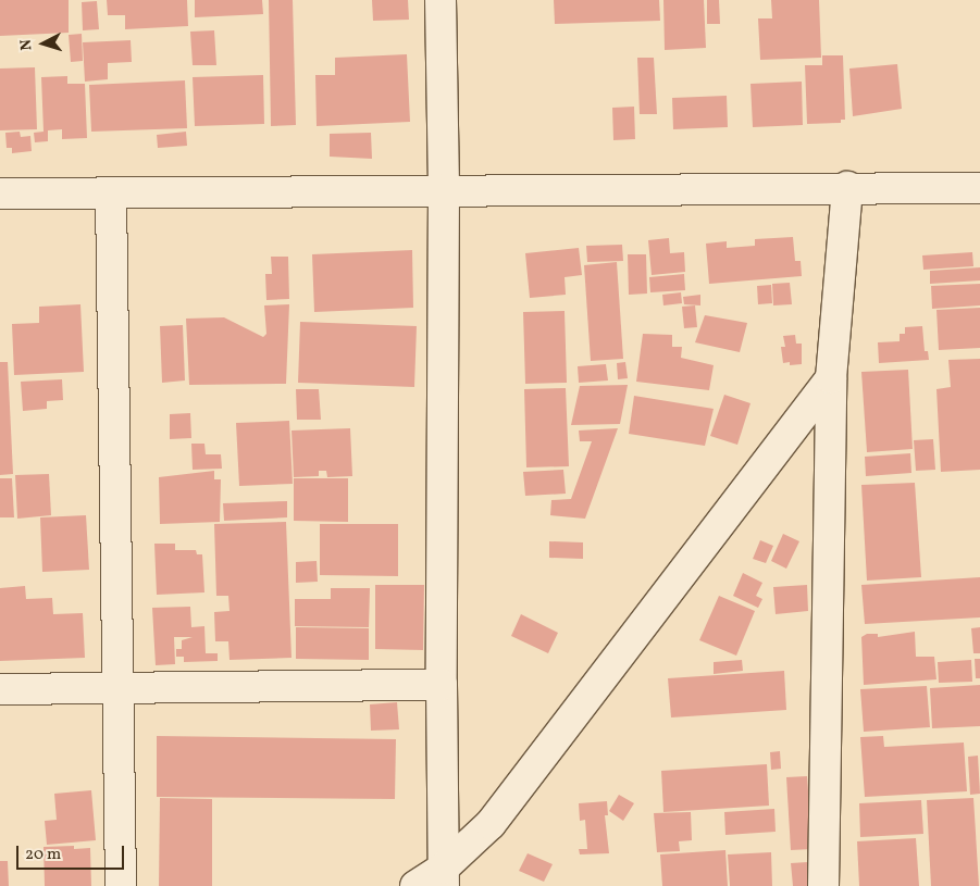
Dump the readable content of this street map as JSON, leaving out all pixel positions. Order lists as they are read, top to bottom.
{
  "scale_bar": "20 m",
  "north": "left"
}
